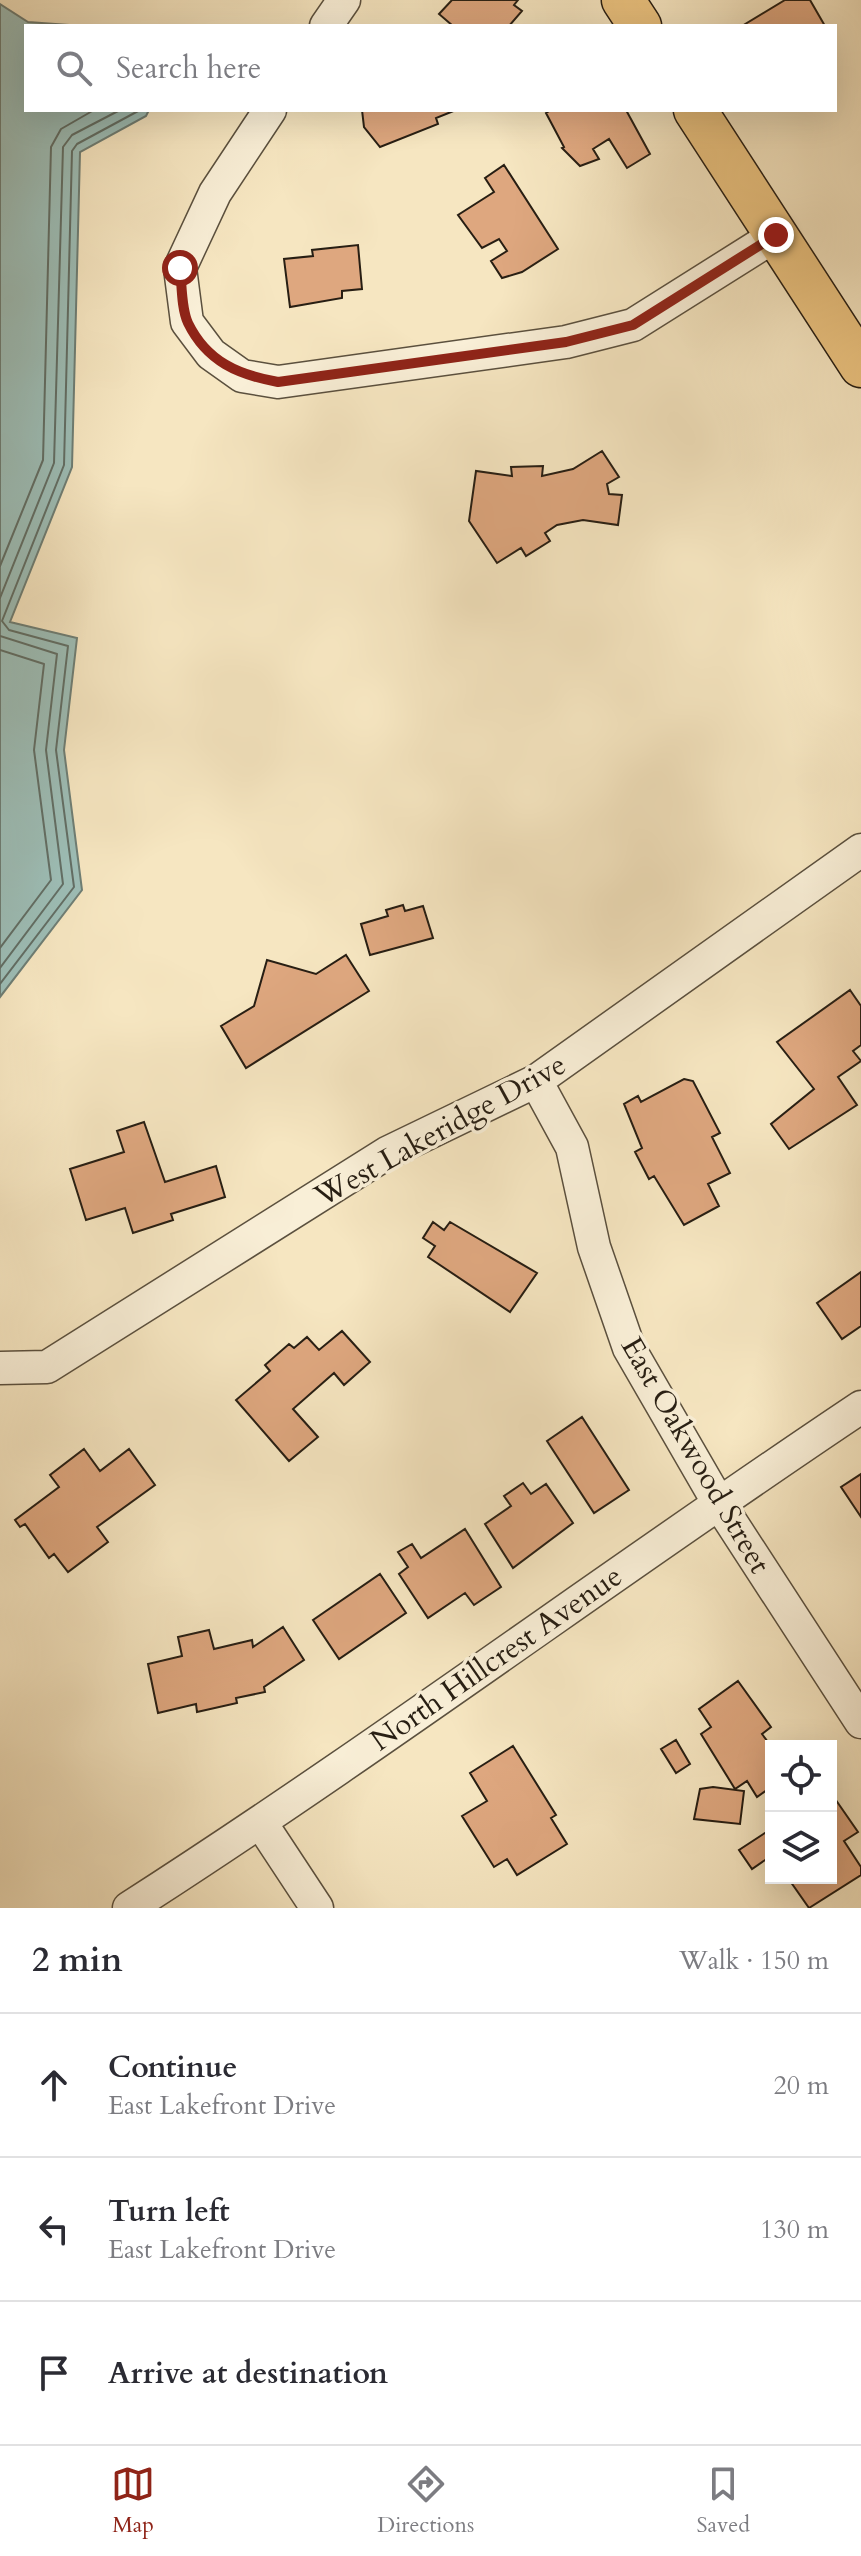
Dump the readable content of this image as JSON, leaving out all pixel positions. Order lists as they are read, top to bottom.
{
  "streets": {
    "street": ["West Lakeridge Drive", "East Oakwood Street", "North Hillcrest Avenue"]
  },
  "crossings": [
    ["West Lakeridge Drive", "East Oakwood Street"],
    ["East Oakwood Street", "North Hillcrest Avenue"]
  ],
  "page": {
    "search": "Search here",
    "heading": ["2 min", "Walk · 150 m"],
    "list": [
      ["Continue", "East Lakefront Drive", "20 m"],
      ["Turn left", "East Lakefront Drive", "130 m"],
      "Arrive at destination"
    ],
    "nav": ["Map", "Directions", "Saved"]
  }
}
